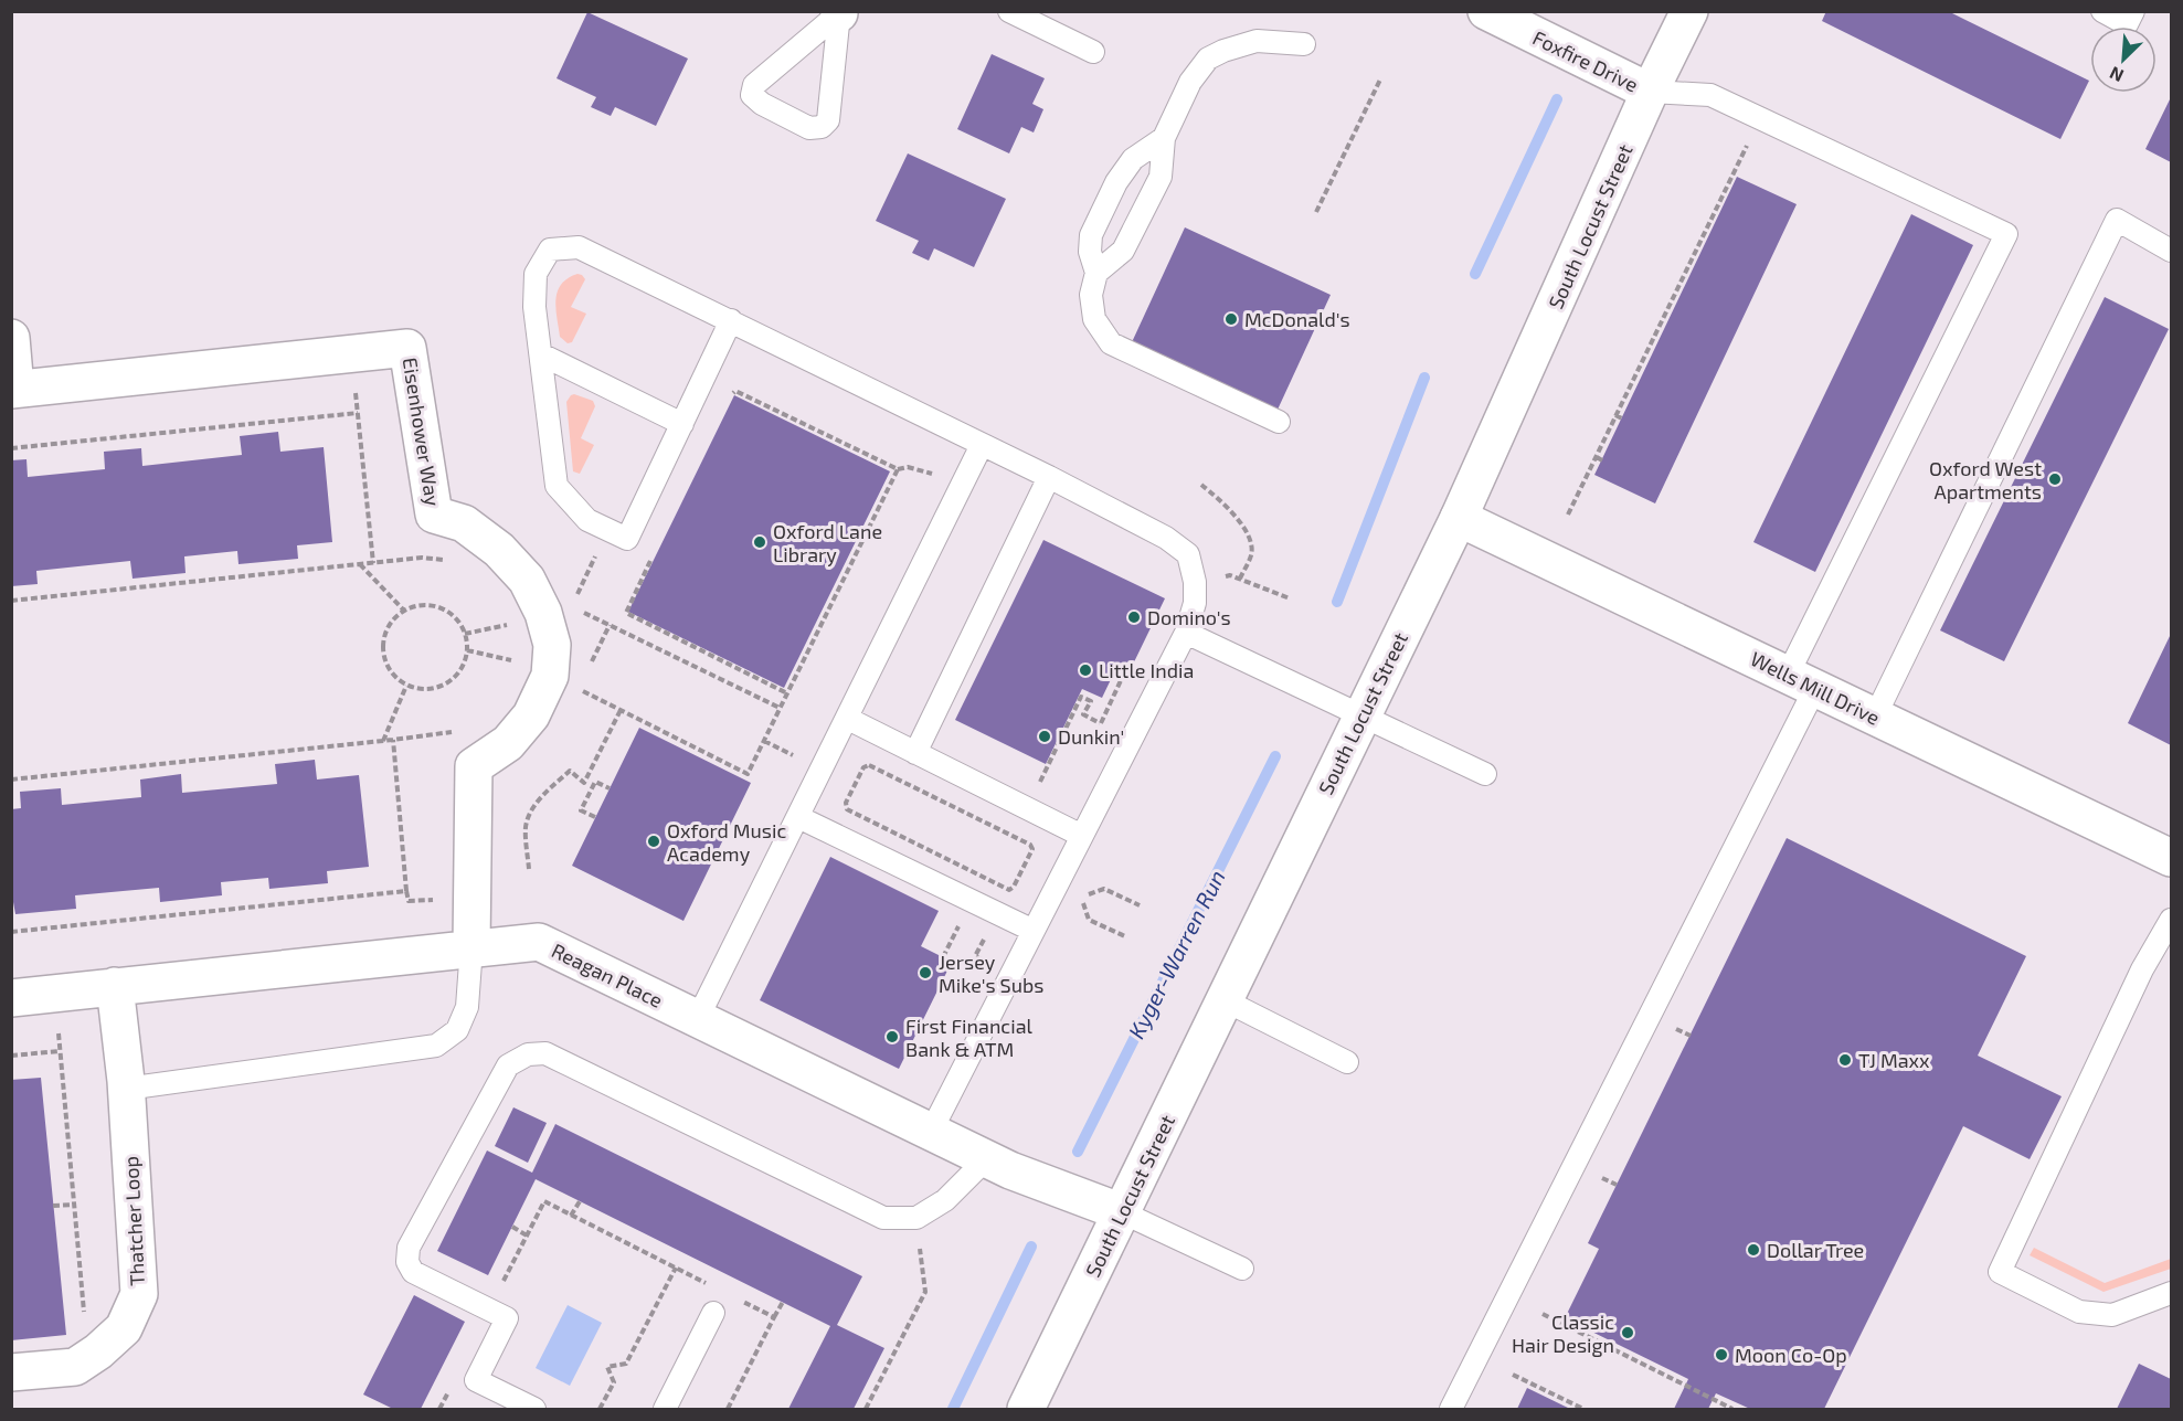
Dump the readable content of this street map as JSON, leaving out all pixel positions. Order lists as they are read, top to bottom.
{
  "streets": {
    "street": [
      "Foxfire Drive",
      "South Locust Street",
      "Eisenhower Way",
      "Wells Mill Drive",
      "Reagan Place",
      "Thatcher Loop"
    ]
  },
  "crossings": [
    ["Foxfire Drive", "South Locust Street"],
    ["South Locust Street", "Wells Mill Drive"],
    ["South Locust Street", "Reagan Place"],
    ["Eisenhower Way", "Reagan Place"],
    ["Reagan Place", "Thatcher Loop"]
  ],
  "water": ["Kyger-Warren Run"],
  "places": [
    "McDonald's",
    "Oxford West Apartments",
    "Oxford Lane Library",
    "Domino's",
    "Little India",
    "Dunkin'",
    "Oxford Music Academy",
    "Jersey Mike's Subs",
    "First Financial Bank & ATM",
    "TJ Maxx",
    "Dollar Tree",
    "Classic Hair Design",
    "Moon Co-Op"
  ],
  "north": "bottom left"
}
